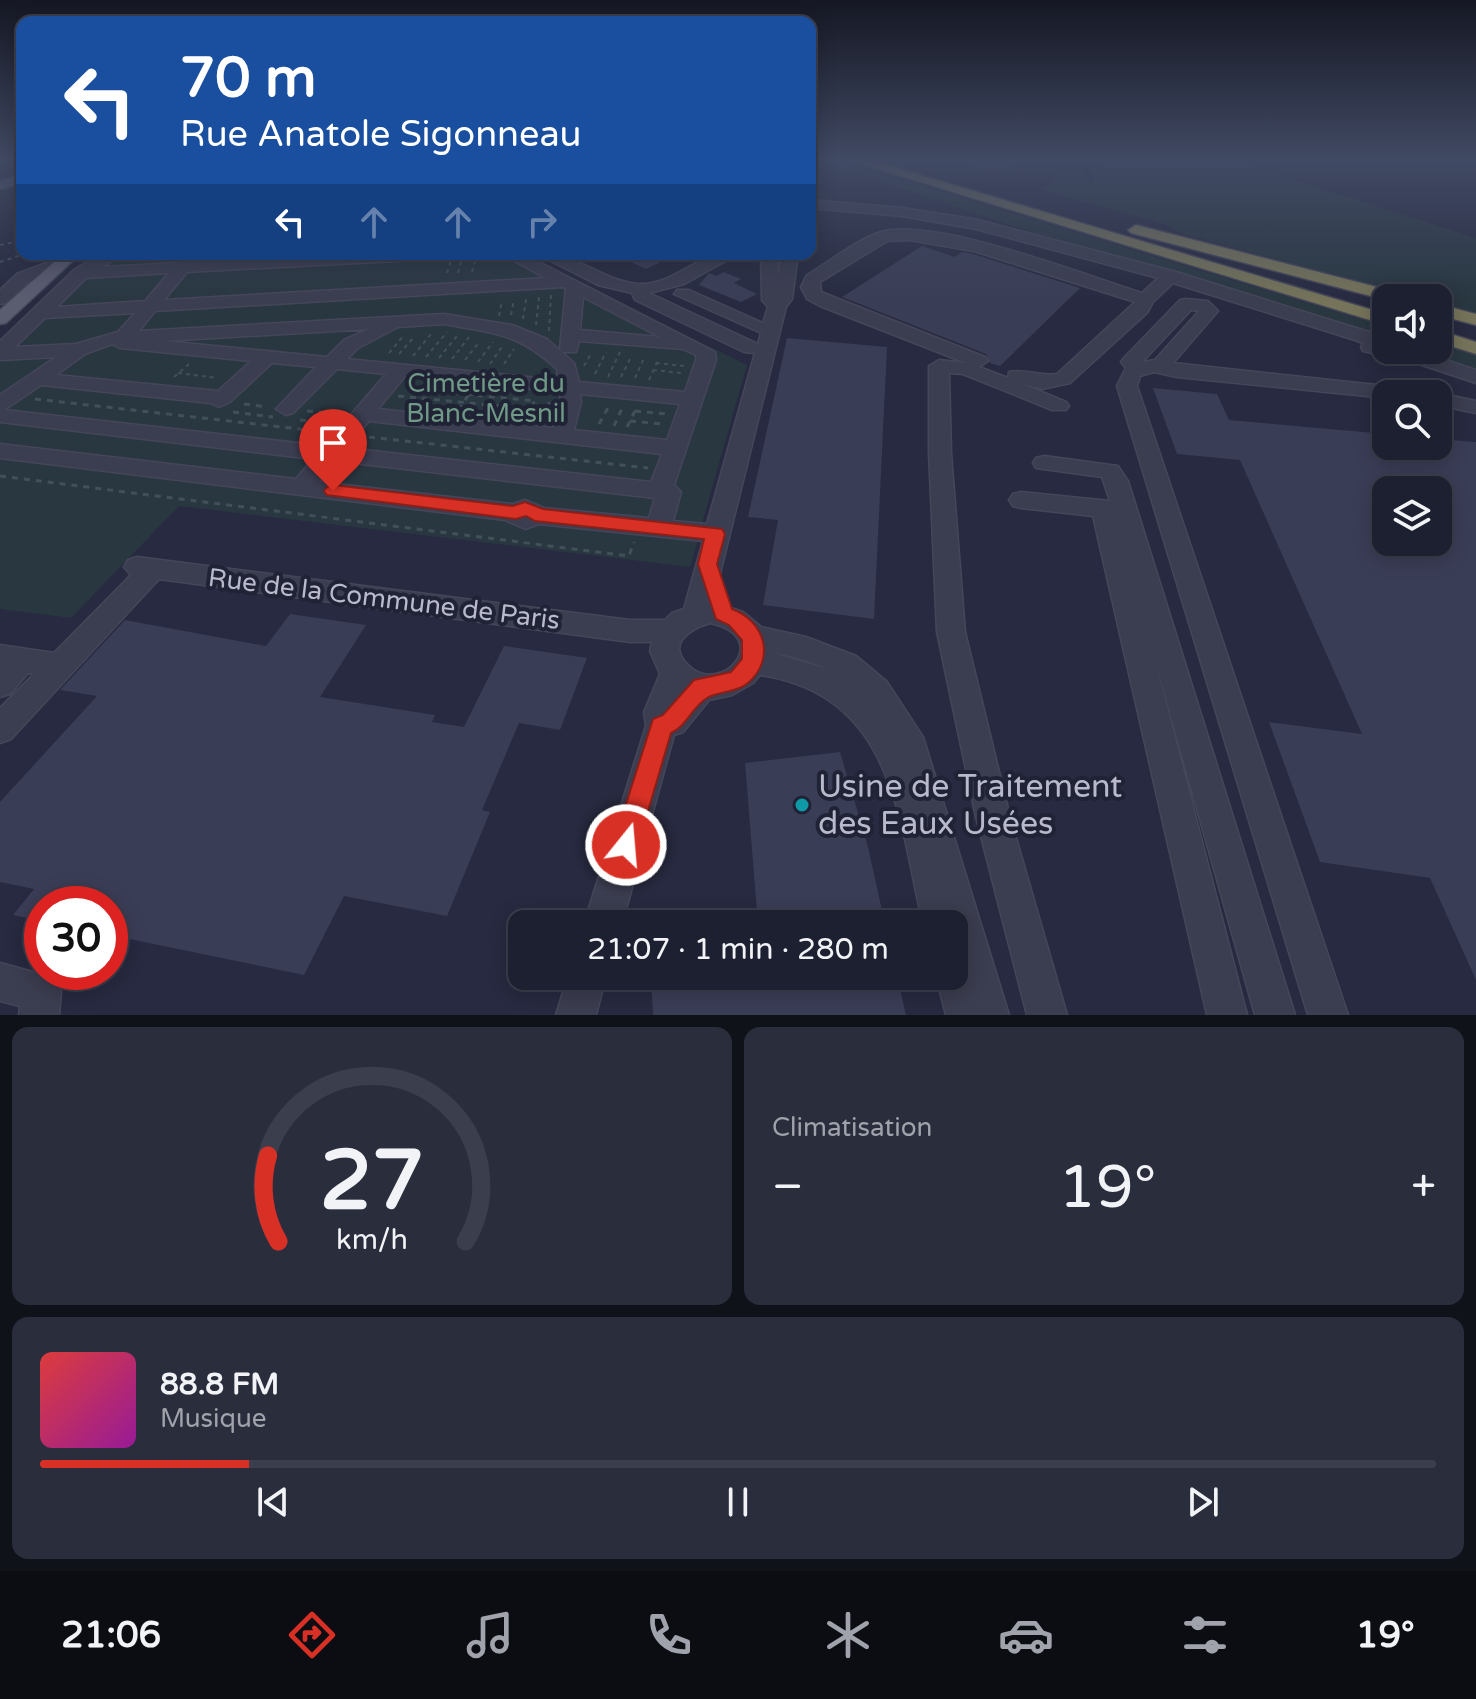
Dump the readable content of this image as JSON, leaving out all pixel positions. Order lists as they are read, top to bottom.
{
  "streets": {
    "street": ["Rue de la Commune de Paris"]
  },
  "parks": ["Cimetière du Blanc-Mesnil"],
  "places": ["Usine de Traitement des Eaux Usées"],
  "page": {
    "turn": ["70 m", "Rue Anatole Sigonneau"],
    "limit": "30",
    "trip": "21:07 · 1 min · 280 m",
    "tile": "Climatisation",
    "heat": ["−", "19°", "+"],
    "song": ["88.8 FM", "Musique"],
    "tabs": ["21:06", "19°"],
    "gauge": ["27", "km/h"]
  }
}
